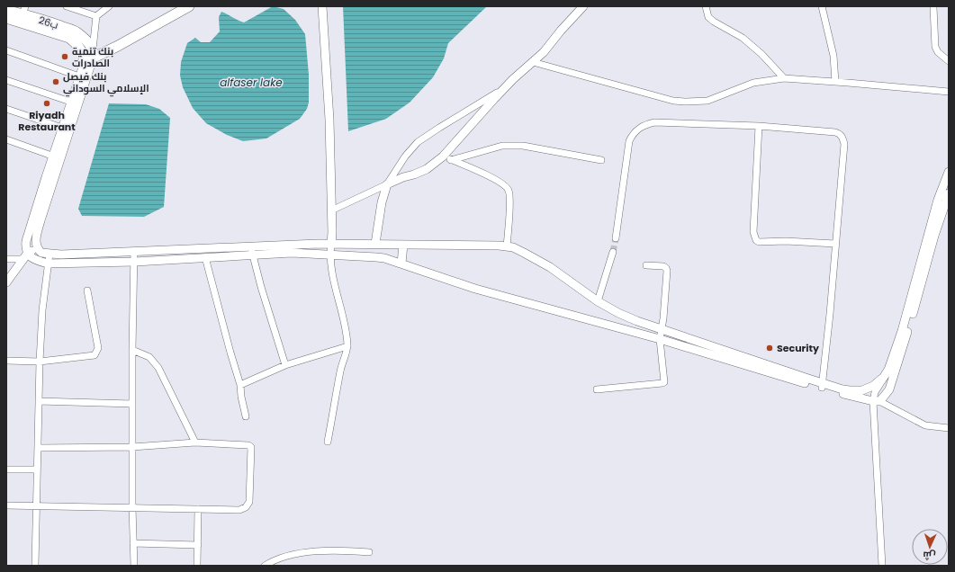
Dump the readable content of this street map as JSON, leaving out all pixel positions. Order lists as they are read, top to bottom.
{
  "streets": {
    "highway": ["26ب"]
  },
  "water": ["alfaser lake"],
  "places": [
    "بنك تنمية الصادرات",
    "بنك فيصل الإسلامي السوداني",
    "Riyadh Restaurant",
    "Security"
  ],
  "north": "bottom"
}
